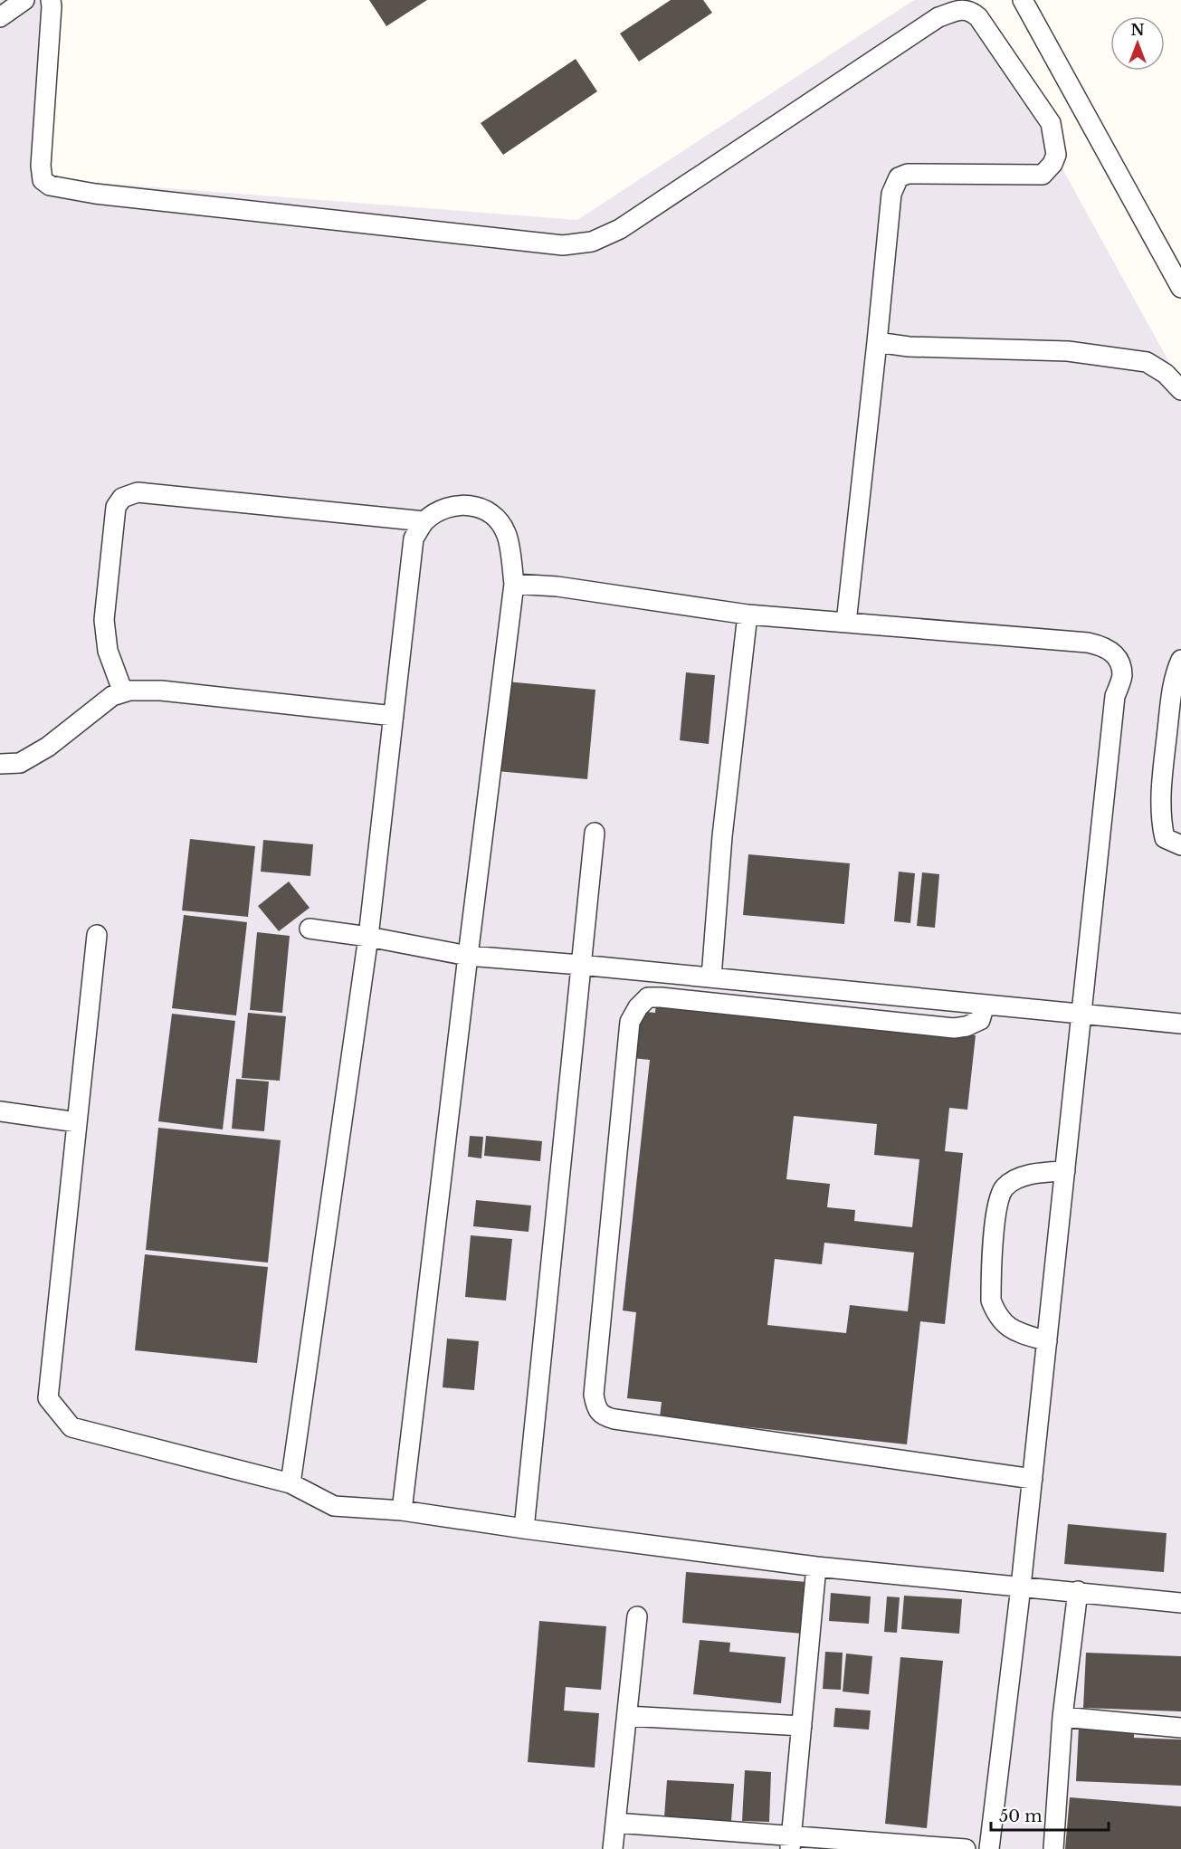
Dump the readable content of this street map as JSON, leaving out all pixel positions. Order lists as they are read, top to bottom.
{
  "scale_bar": "50 m",
  "north": "top"
}
